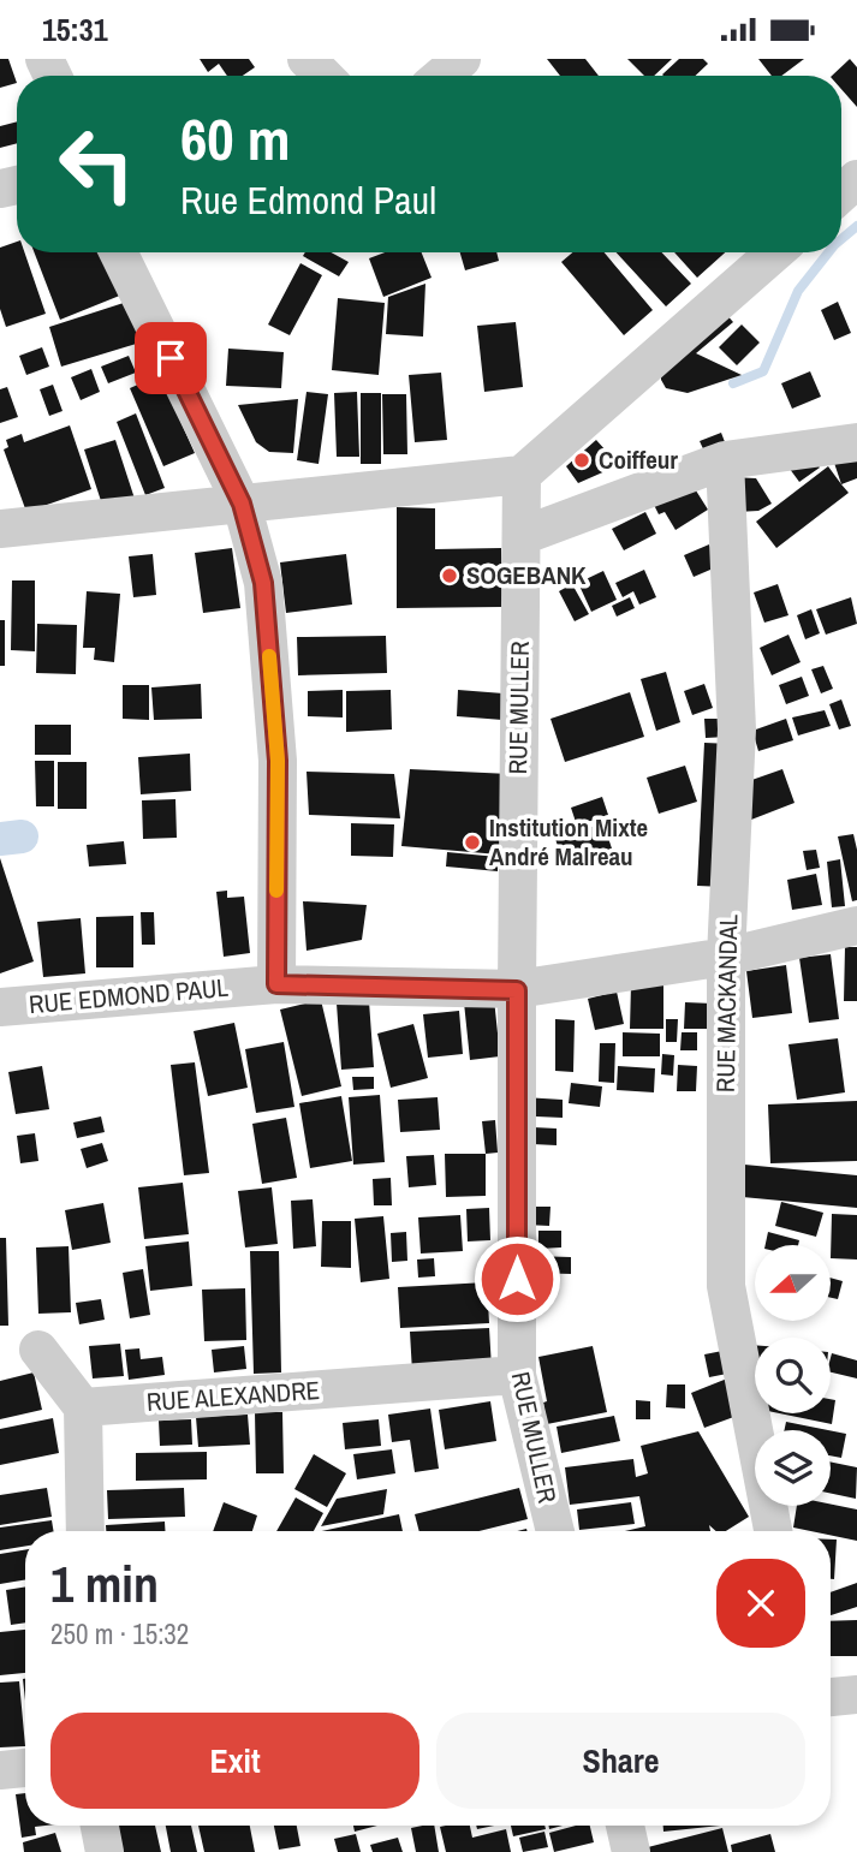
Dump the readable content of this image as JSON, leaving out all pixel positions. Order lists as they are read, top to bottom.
{
  "streets": {
    "street": [
      "RUE MULLER",
      "RUE EDMOND PAUL",
      "RUE MACKANDAL",
      "RUE ALEXANDRE"
    ]
  },
  "crossings": [
    ["RUE MULLER", "RUE EDMOND PAUL"],
    ["RUE MULLER", "RUE ALEXANDRE"],
    ["RUE EDMOND PAUL", "RUE MACKANDAL"]
  ],
  "places": ["Coiffeur", "SOGEBANK", "Institution Mixte André Malreau"],
  "north": "left",
  "page": {
    "status": "15:31",
    "turn": ["60 m", "Rue Edmond Paul"],
    "heading": ["1 min", "250 m · 15:32"],
    "buttons": ["Exit", "Share"]
  }
}
